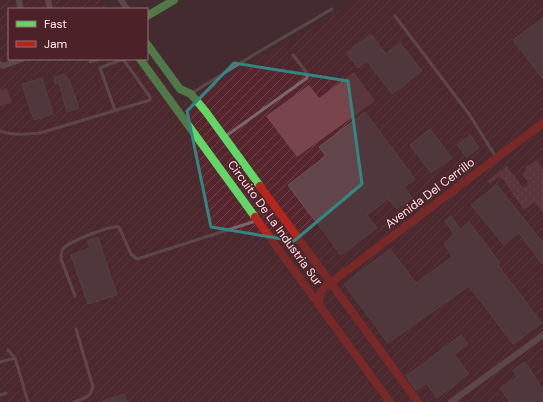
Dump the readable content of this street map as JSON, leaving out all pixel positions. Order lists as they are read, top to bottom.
{
  "streets": {
    "main road": ["Avenida Del Cerrillo", "Circuito De La Industria Sur"]
  },
  "crossings": [
    ["Avenida Del Cerrillo", "Circuito De La Industria Sur"]
  ],
  "legend": ["Fast", "Jam"]
}
